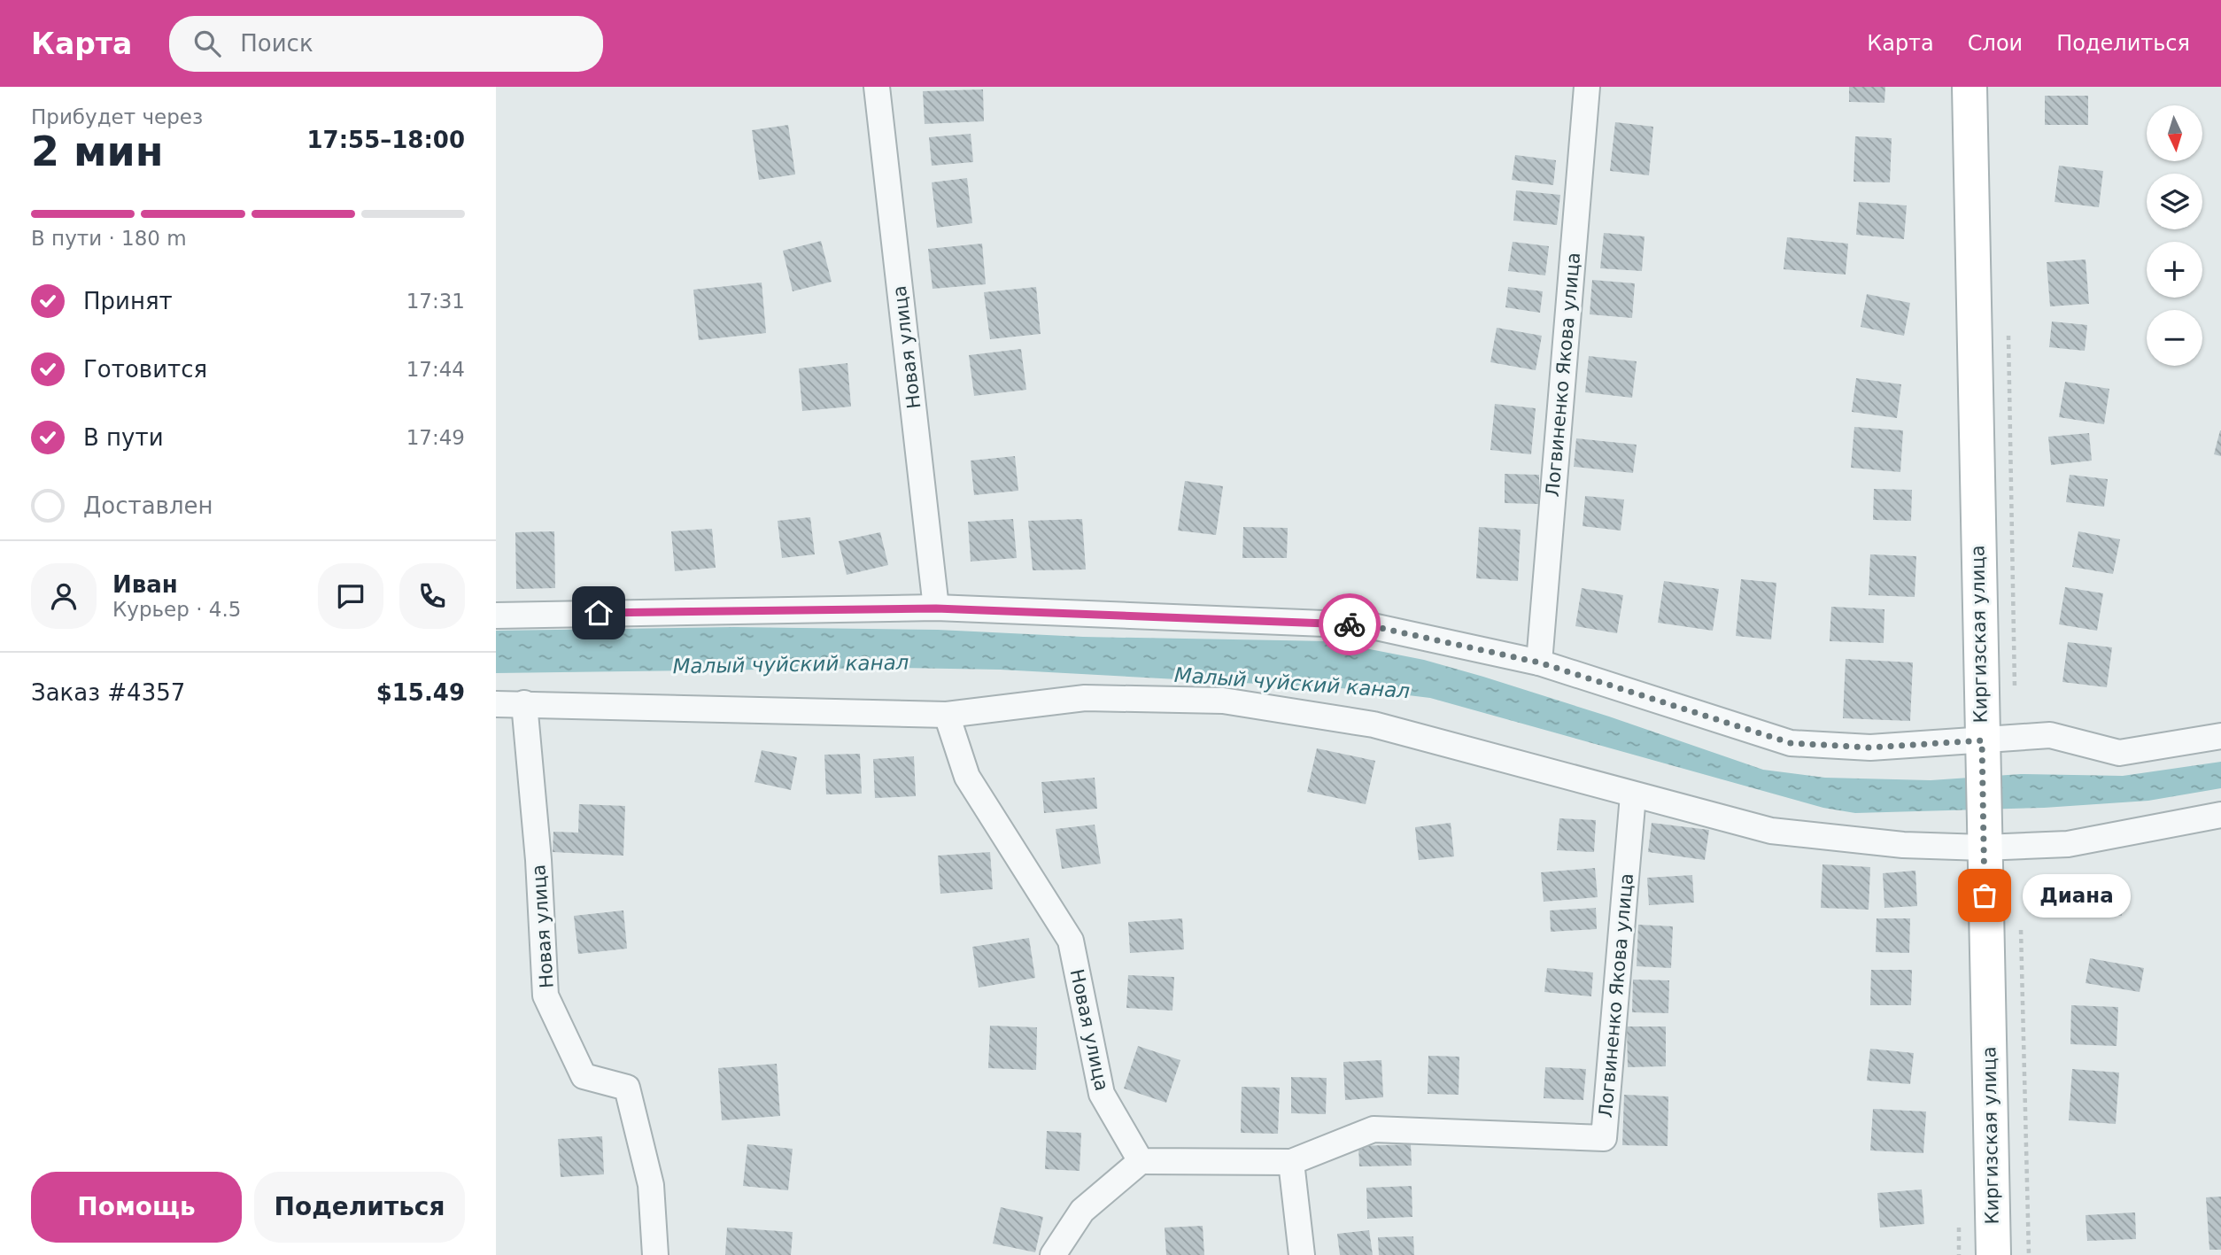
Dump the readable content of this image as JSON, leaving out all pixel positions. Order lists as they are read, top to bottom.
{
  "streets": {
    "main road": ["Киргизская улица"],
    "street": ["Новая улица", "Логвиненко Якова улица"]
  },
  "water": ["Малый чуйский канал"],
  "places": ["Диана"],
  "north": "bottom",
  "page": {
    "header": "Карта",
    "search": "Поиск",
    "nav": ["Карта", "Слои", "Поделиться"],
    "heading": ["2 мин", "Прибудет через", "17:55–18:00"],
    "panel": [
      "Иван",
      "Курьер · 4.5",
      "Заказ #4357",
      "$15.49"
    ],
    "map_buttons": ["+", "−"],
    "bar": "В пути · 180 m",
    "list": [
      ["Принят", "17:31"],
      ["Готовится", "17:44"],
      ["В пути", "17:49"],
      "Доставлен"
    ],
    "bubble": "Диана",
    "buttons": ["Помощь", "Поделиться"]
  }
}
